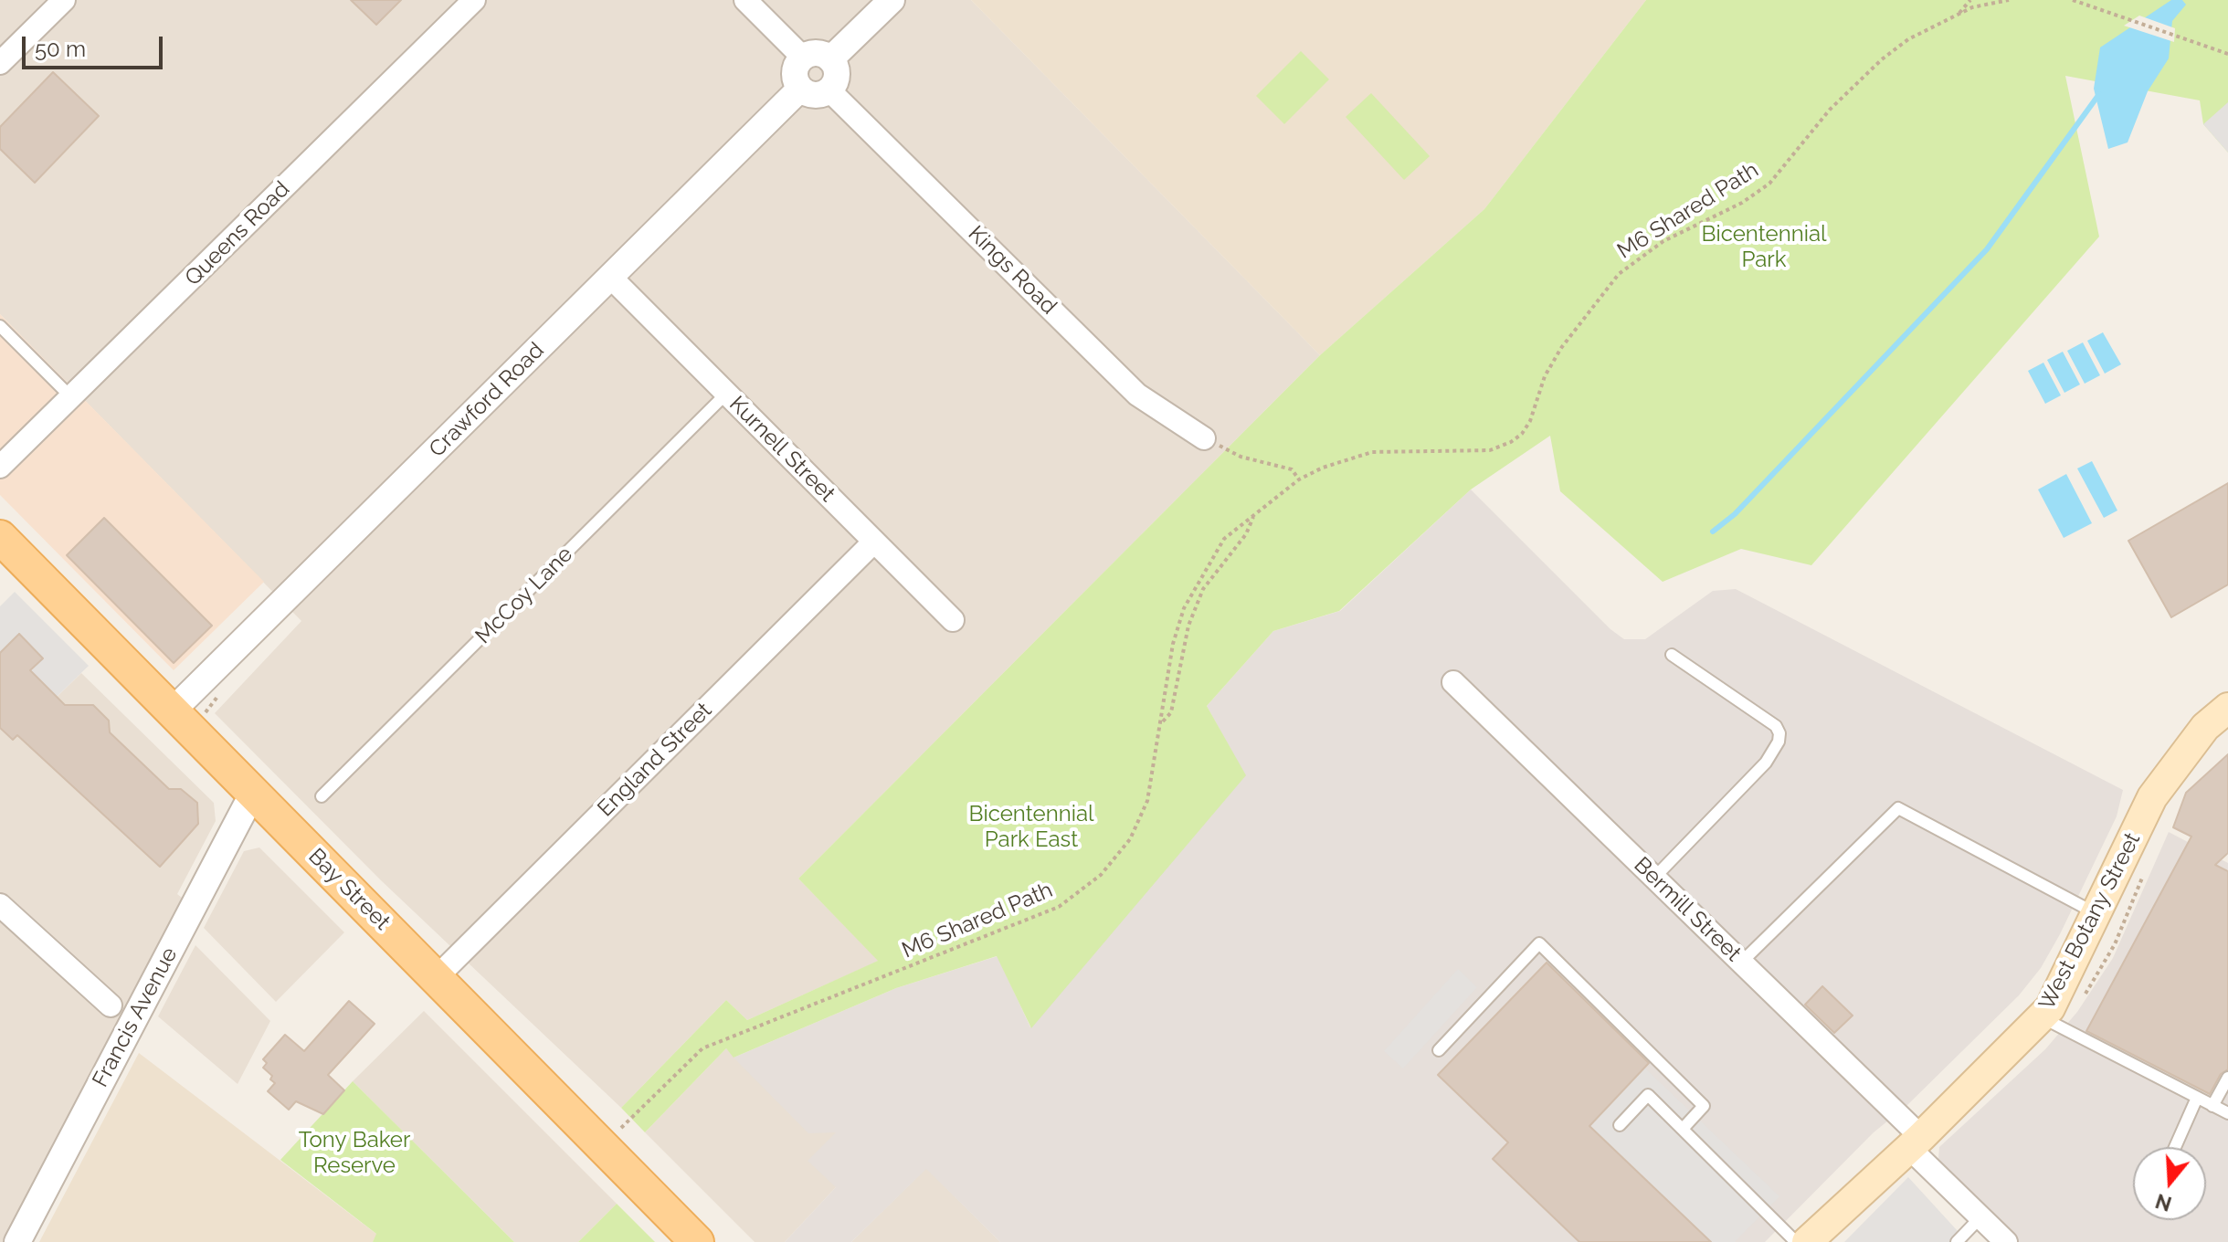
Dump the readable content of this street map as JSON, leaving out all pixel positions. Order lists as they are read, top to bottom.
{
  "streets": {
    "main road": ["Bay Street", "West Botany Street"],
    "street": [
      "Queens Road",
      "Kings Road",
      "Crawford Road",
      "Kurnell Street",
      "England Street",
      "Bermill Street",
      "Francis Avenue"
    ],
    "lane": ["McCoy Lane"],
    "path": ["M6 Shared Path"]
  },
  "crossings": [
    ["Kings Road", "Crawford Road"],
    ["Crawford Road", "Kurnell Street"],
    ["Crawford Road", "Bay Street"],
    ["Kurnell Street", "McCoy Lane"],
    ["Kurnell Street", "England Street"],
    ["England Street", "Bay Street"],
    ["Bay Street", "Francis Avenue"],
    ["Bermill Street", "West Botany Street"]
  ],
  "parks": ["Bicentennial Park", "Bicentennial Park East", "Tony Baker Reserve"],
  "scale_bar": "50 m",
  "north": "bottom"
}
